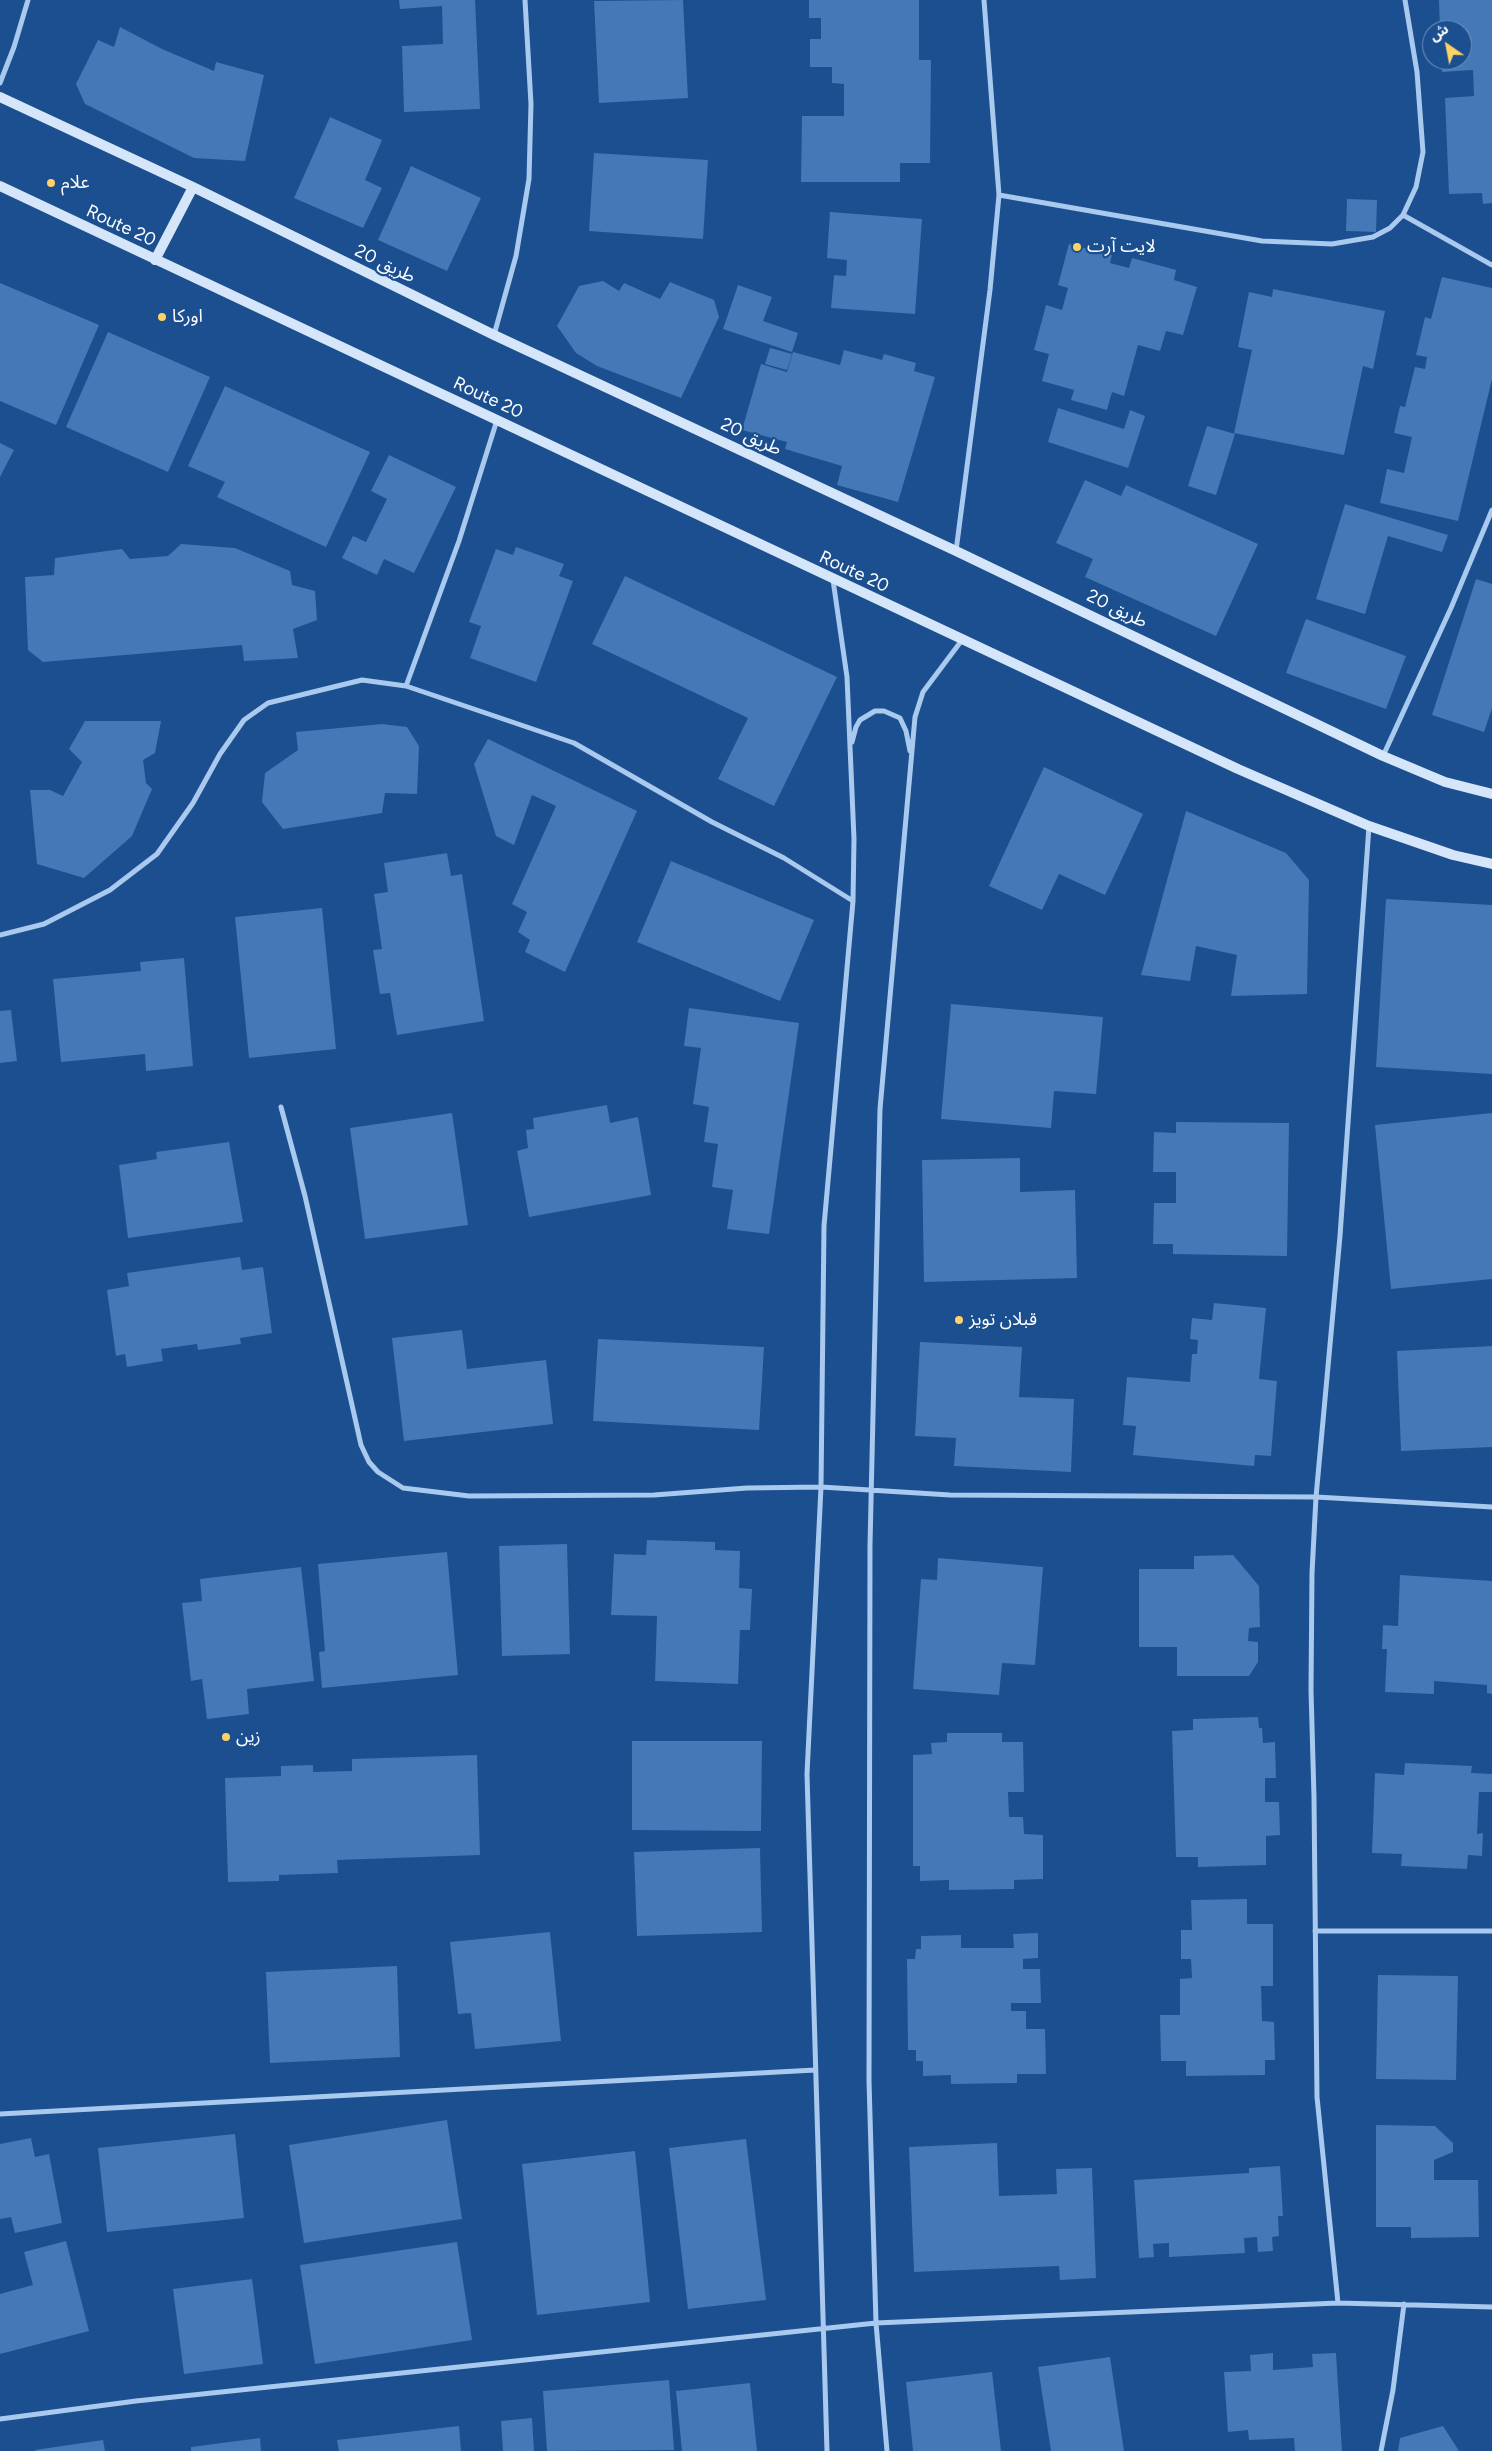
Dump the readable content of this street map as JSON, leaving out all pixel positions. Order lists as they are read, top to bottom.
{
  "streets": {
    "main road": ["Route 20", "طريق 20"]
  },
  "places": [
    "علام",
    "لايت آرت",
    "اوركا",
    "قبلان تويز",
    "زين"
  ],
  "north": "top left"
}
